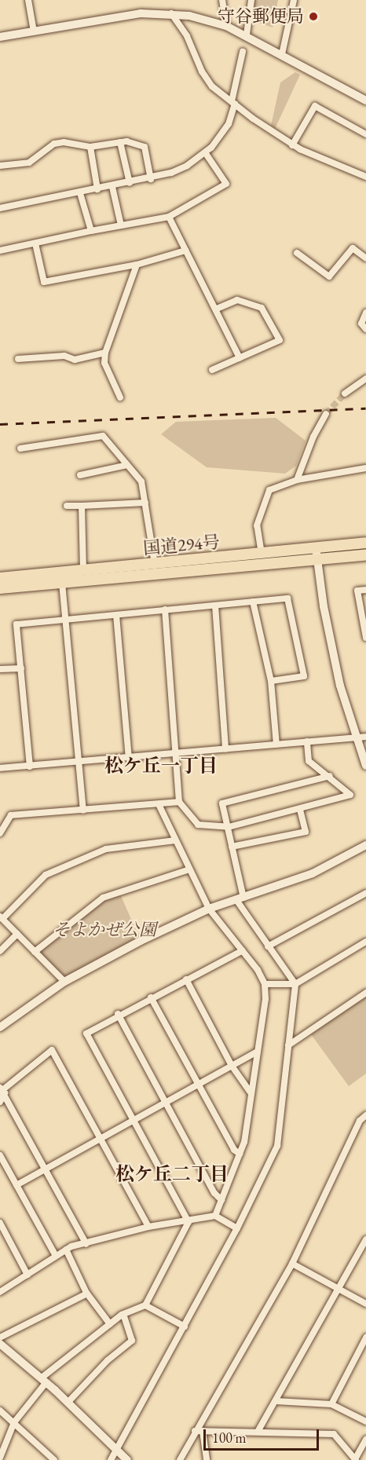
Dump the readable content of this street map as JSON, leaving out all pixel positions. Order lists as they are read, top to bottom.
{
  "streets": {
    "highway": ["国道294号"]
  },
  "districts": ["松ケ丘一丁目", "松ケ丘二丁目"],
  "parks": ["そよかぜ公園"],
  "places": ["守谷郵便局"],
  "scale_bar": "100 m"
}
